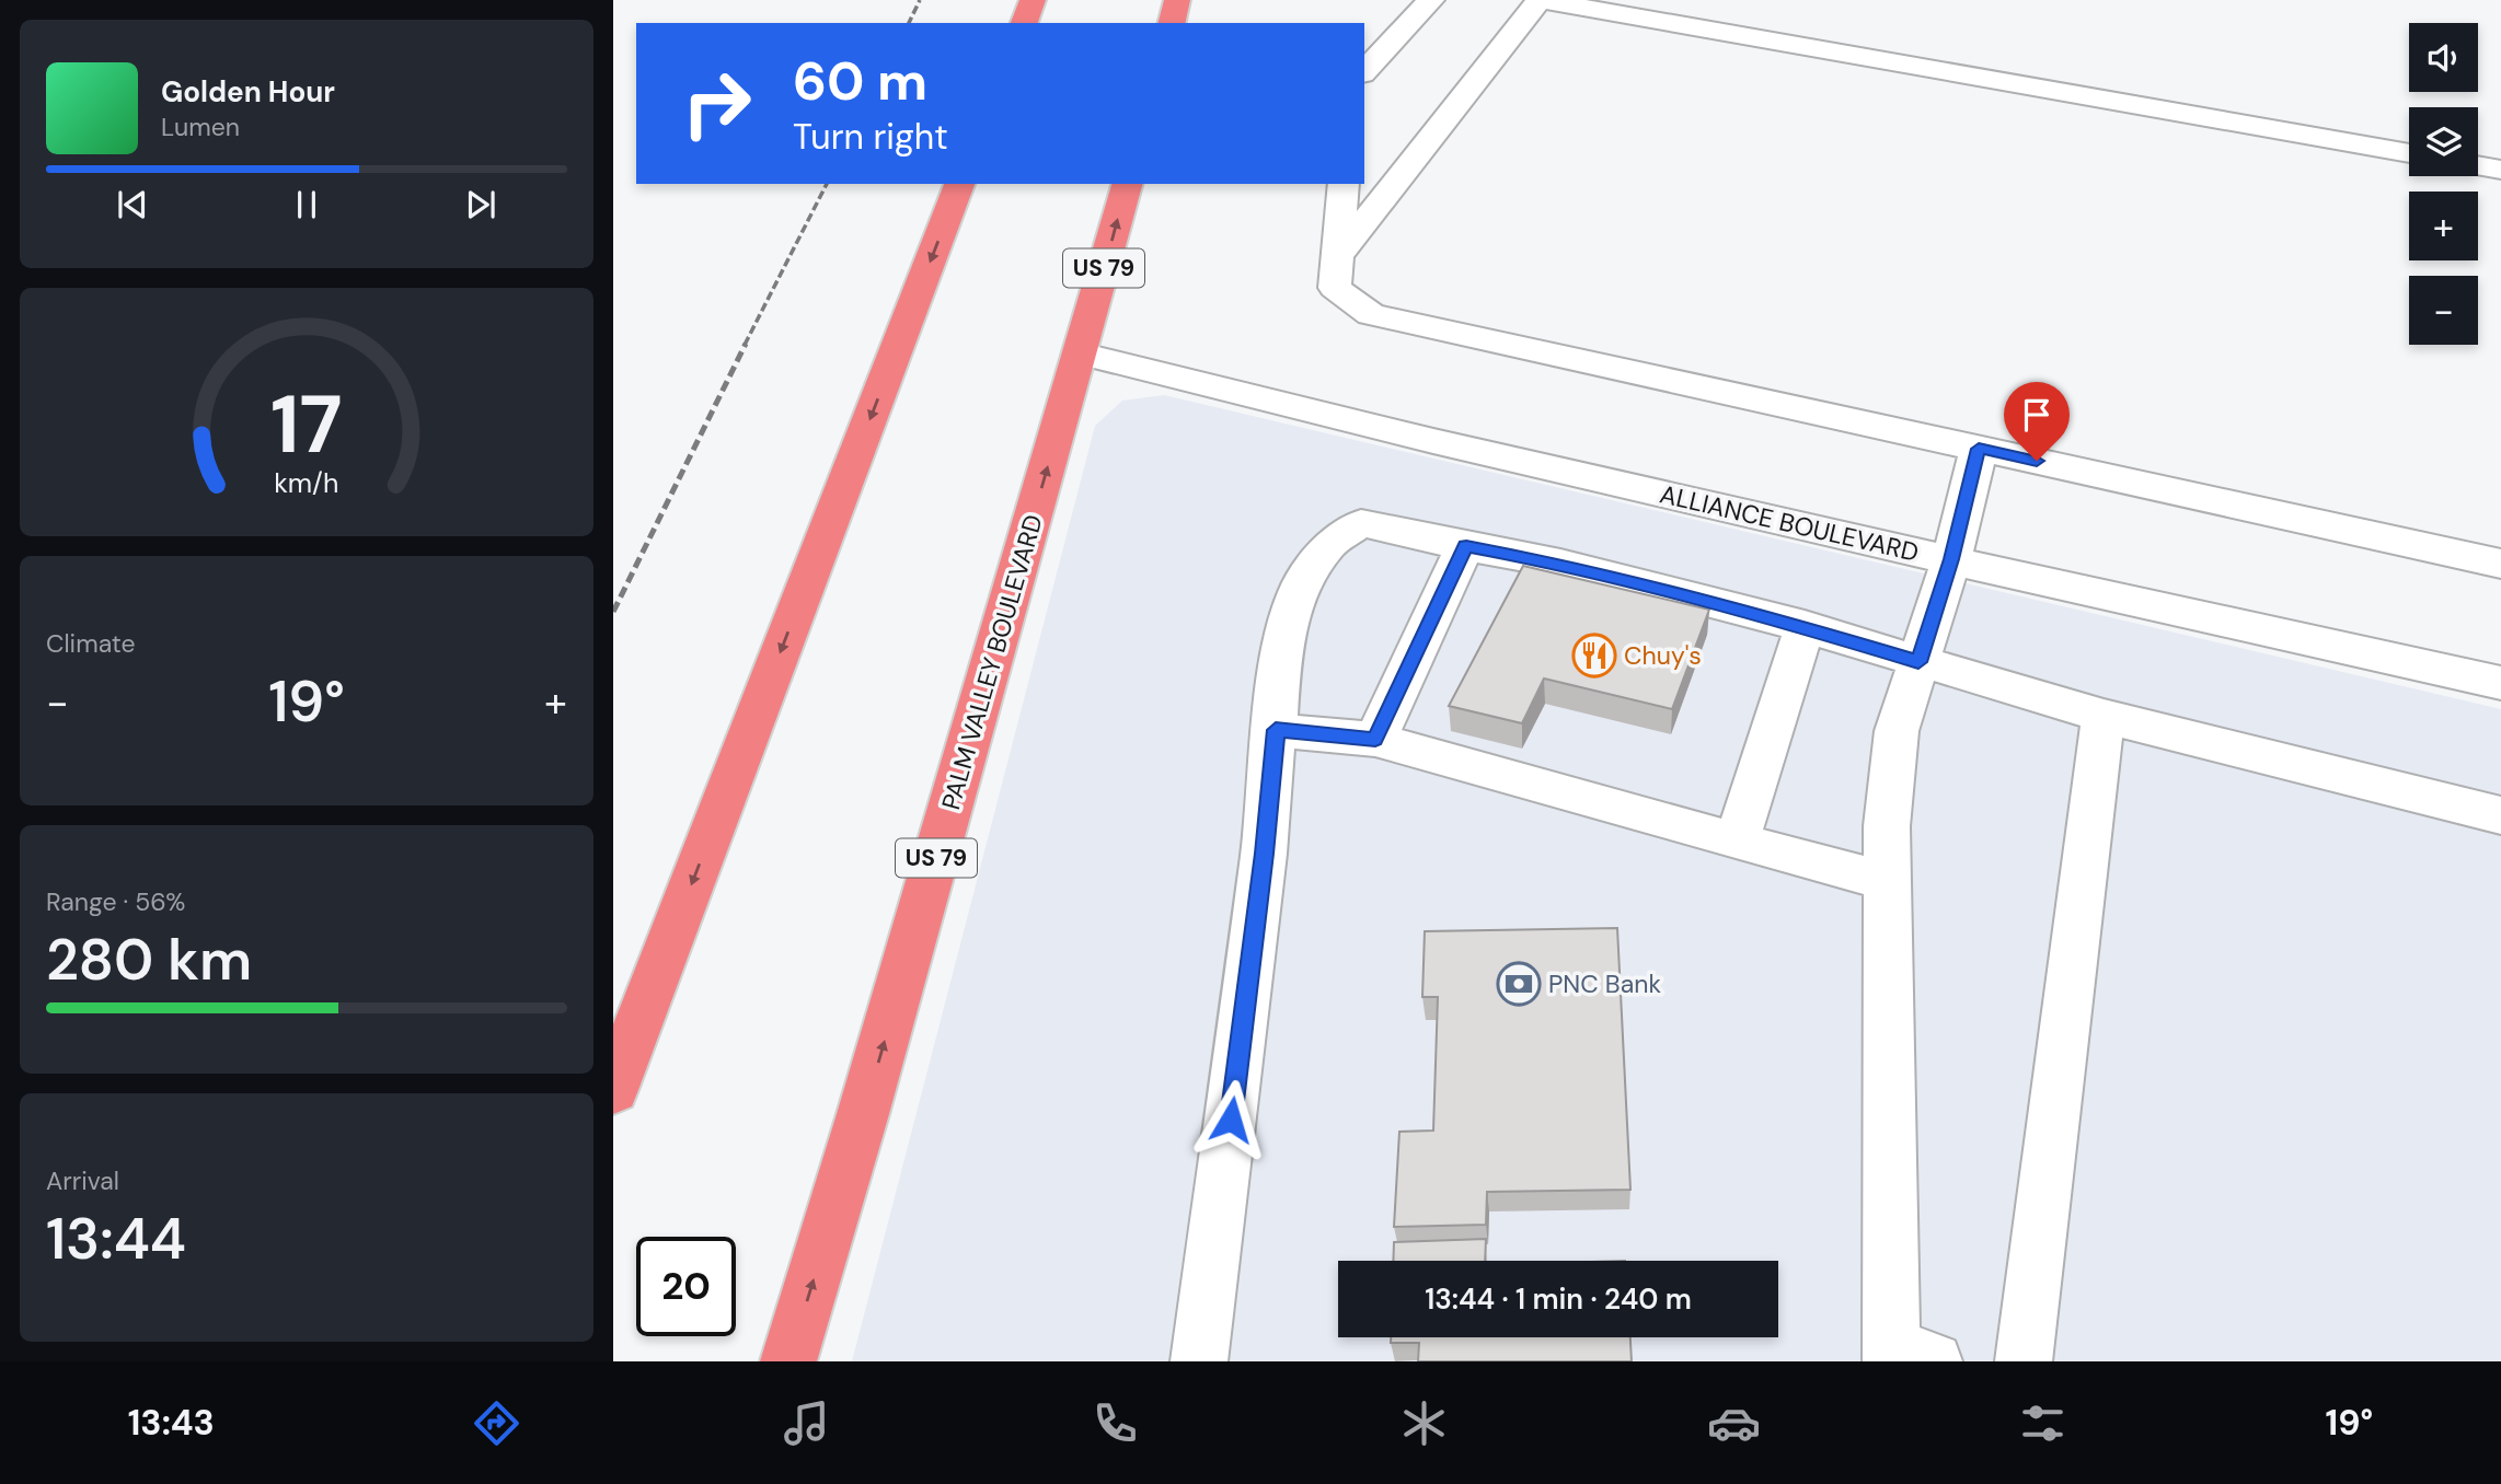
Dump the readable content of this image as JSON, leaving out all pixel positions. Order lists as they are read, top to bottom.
{
  "streets": {
    "highway": ["US 79", "PALM VALLEY BOULEVARD"],
    "street": ["ALLIANCE BOULEVARD"]
  },
  "crossings": [
    ["ALLIANCE BOULEVARD", "PALM VALLEY BOULEVARD"]
  ],
  "places": {
    "restaurant": ["Chuy's"],
    "bank": ["PNC Bank"]
  },
  "page": {
    "map_buttons": ["+", "−"],
    "turn": ["60 m", "Turn right"],
    "song": ["Golden Hour", "Lumen"],
    "tile": [
      "Climate",
      ["Range · 56%", "280 km"],
      ["Arrival", "13:44"]
    ],
    "heat": ["−", "19°", "+"],
    "limit": "20",
    "trip": "13:44 · 1 min · 240 m",
    "tabs": ["13:43", "19°"],
    "gauge": ["17", "km/h"]
  }
}
